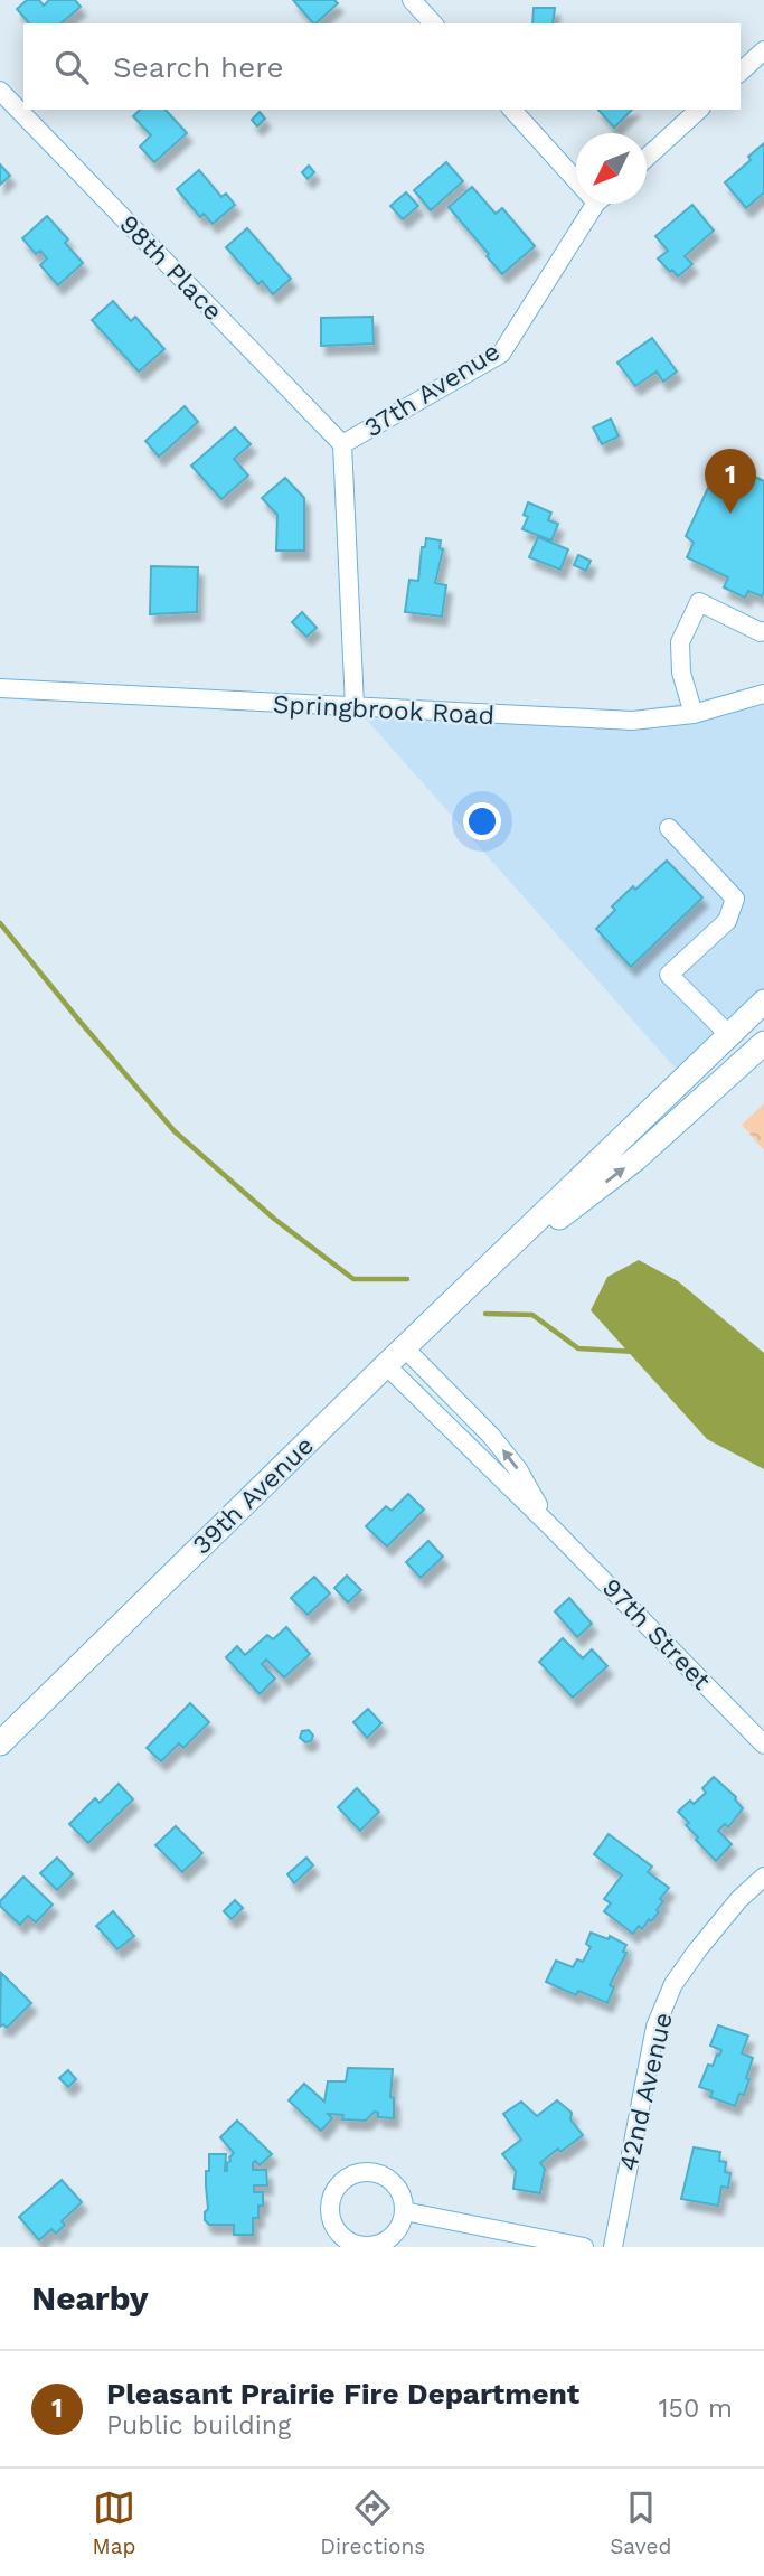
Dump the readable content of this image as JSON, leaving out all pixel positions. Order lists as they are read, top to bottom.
{
  "streets": {
    "main road": ["39th Avenue"],
    "street": [
      "98th Place",
      "37th Avenue",
      "Springbrook Road",
      "97th Street",
      "42nd Avenue"
    ]
  },
  "crossings": [
    ["98th Place", "37th Avenue"],
    ["37th Avenue", "Springbrook Road"],
    ["39th Avenue", "97th Street"]
  ],
  "north": "bottom left",
  "page": {
    "search": "Search here",
    "pins": "1",
    "heading": "Nearby",
    "list": [
      {
        "mark": "1",
        "name": "Pleasant Prairie Fire Department",
        "note": "Public building",
        "value": "150 m"
      }
    ],
    "nav": ["Map", "Directions", "Saved"]
  }
}
